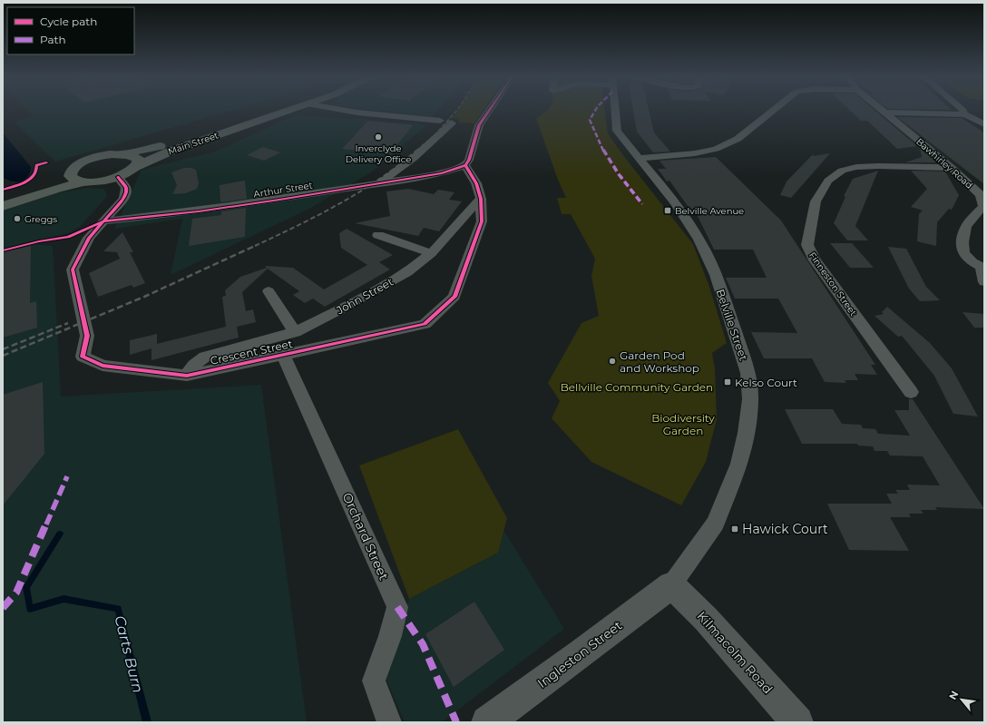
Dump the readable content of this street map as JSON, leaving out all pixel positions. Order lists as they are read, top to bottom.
{
  "streets": {
    "highway": ["Main Street"],
    "main road": ["Kilmacolm Road", "Ingleston Street"],
    "street": [
      "Bawhirley Road",
      "Arthur Street",
      "Finneston Street",
      "John Street",
      "Belville Street",
      "Crescent Street",
      "Orchard Street"
    ]
  },
  "crossings": [
    ["Bawhirley Road", "Finneston Street"],
    ["Arthur Street", "Crescent Street"],
    ["John Street", "Crescent Street"],
    ["Belville Street", "Kilmacolm Road"],
    ["Belville Street", "Ingleston Street"],
    ["Crescent Street", "Orchard Street"],
    ["Kilmacolm Road", "Ingleston Street"]
  ],
  "water": ["Carts Burn"],
  "parks": ["Bellville Community Garden", "Biodiversity Garden"],
  "places": {
    "other": ["Inverclyde Delivery Office", "Greggs", "Garden Pod and Workshop"],
    "transit": ["Belville Avenue", "Kelso Court", "Hawick Court"]
  },
  "legend": ["Cycle path", "Path"],
  "north": "top left"
}
